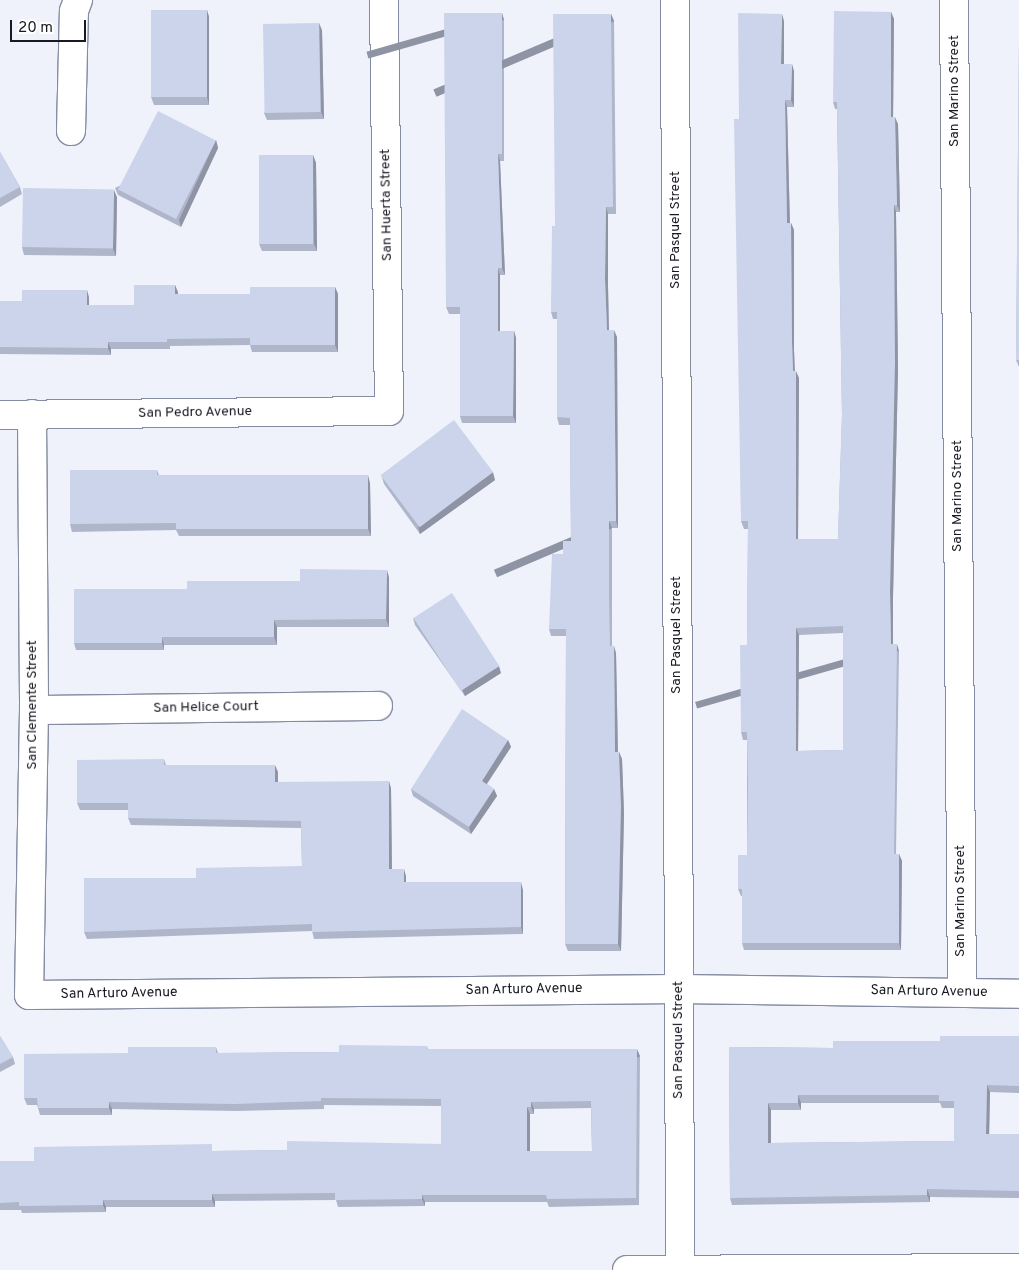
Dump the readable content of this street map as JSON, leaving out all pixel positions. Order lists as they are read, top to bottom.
{
  "streets": {
    "street": [
      "San Marino Street",
      "San Huerta Street",
      "San Pasquel Street",
      "San Pedro Avenue",
      "San Clemente Street",
      "San Helice Court",
      "San Arturo Avenue"
    ]
  },
  "crossings": [
    ["San Marino Street", "San Arturo Avenue"],
    ["San Huerta Street", "San Pedro Avenue"],
    ["San Pasquel Street", "San Arturo Avenue"],
    ["San Pedro Avenue", "San Clemente Street"],
    ["San Clemente Street", "San Helice Court"],
    ["San Clemente Street", "San Arturo Avenue"]
  ],
  "scale_bar": "20 m"
}
